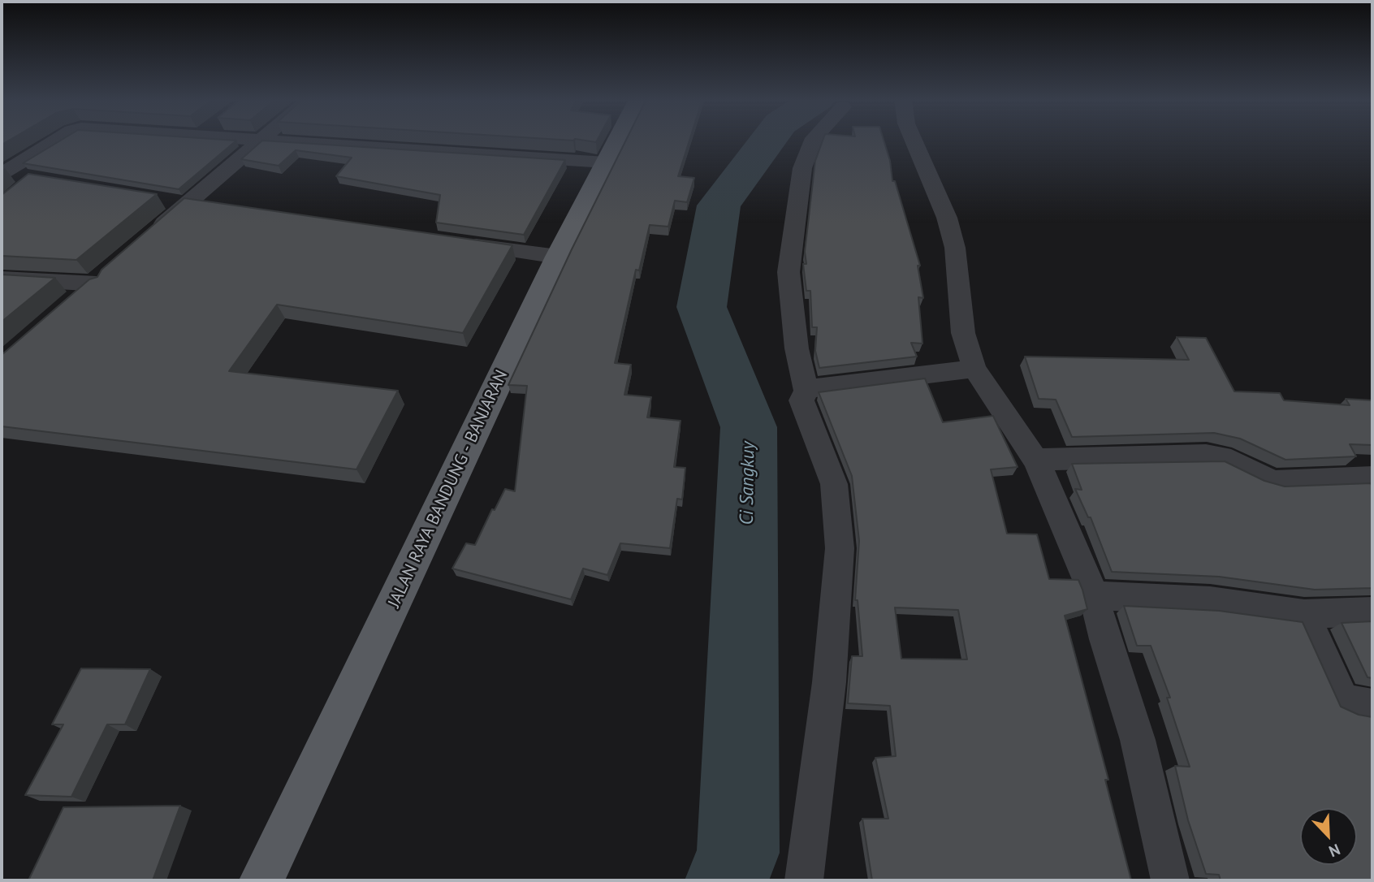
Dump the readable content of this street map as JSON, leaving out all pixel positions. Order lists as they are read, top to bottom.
{
  "streets": {
    "main road": ["JALAN RAYA BANDUNG - BANJARAN"]
  },
  "water": ["Ci Sangkuy"],
  "north": "bottom right"
}
